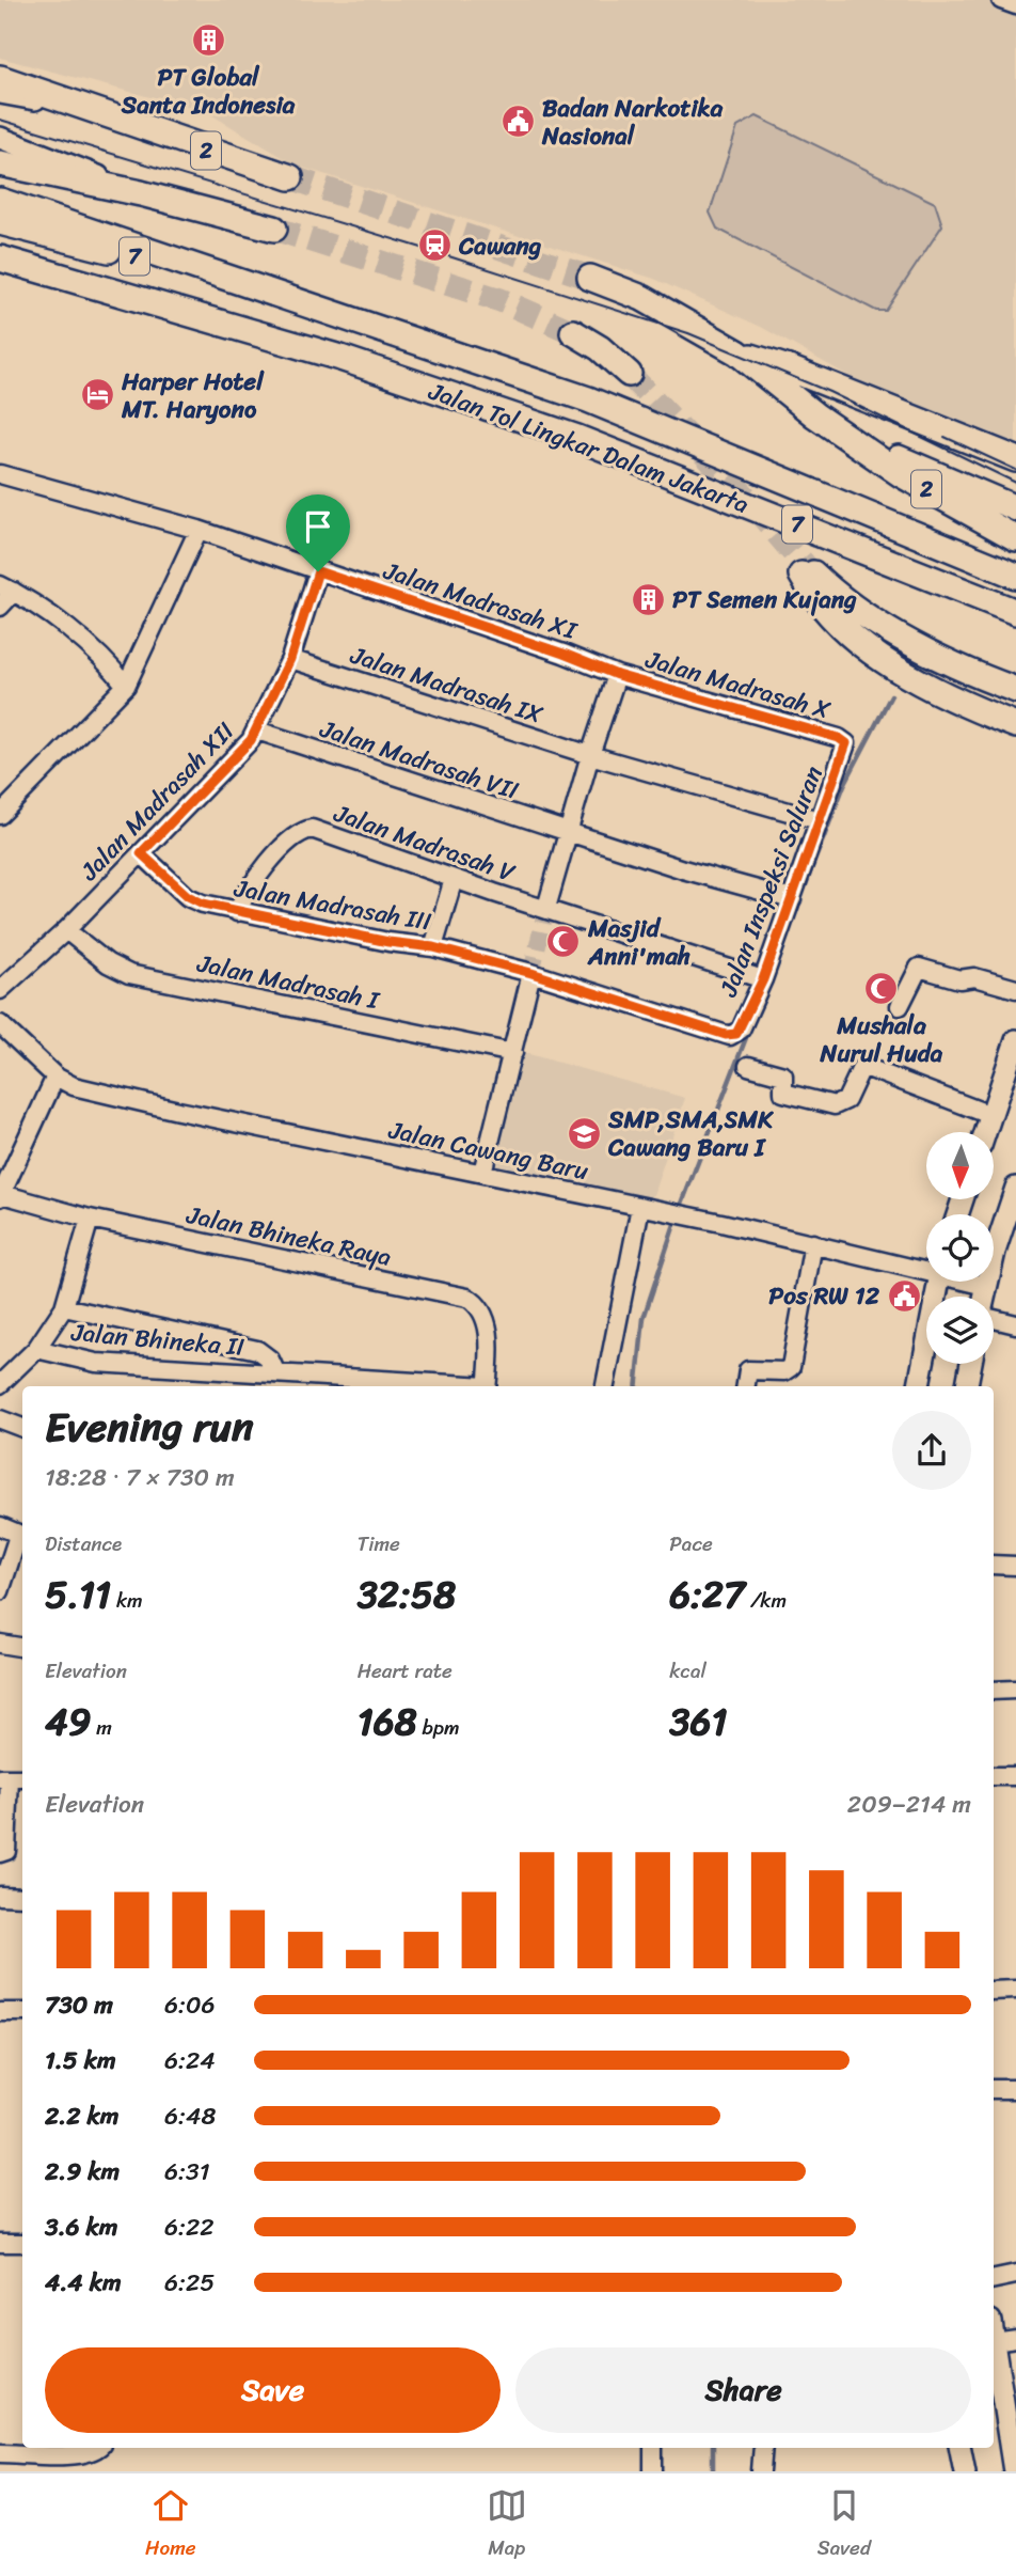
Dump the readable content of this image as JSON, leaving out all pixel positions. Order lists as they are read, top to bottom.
{
  "streets": {
    "highway": ["2", "7", "Jalan Tol Lingkar Dalam Jakarta"],
    "street": [
      "Jalan Madrasah XI",
      "Jalan Madrasah IX",
      "Jalan Madrasah X",
      "Jalan Madrasah VII",
      "Jalan Madrasah XII",
      "Jalan Madrasah V",
      "Jalan Inspeksi Saluran",
      "Jalan Madrasah III",
      "Jalan Madrasah I",
      "Jalan Cawang Baru",
      "Jalan Bhineka Raya",
      "Jalan Bhineka II"
    ]
  },
  "crossings": [
    ["7", "Jalan Tol Lingkar Dalam Jakarta"],
    ["Jalan Madrasah XI", "Jalan Madrasah X"],
    ["Jalan Madrasah XI", "Jalan Madrasah XII"],
    ["Jalan Madrasah IX", "Jalan Madrasah XII"],
    ["Jalan Madrasah IX", "Jalan Inspeksi Saluran"],
    ["Jalan Madrasah X", "Jalan Inspeksi Saluran"],
    ["Jalan Madrasah VII", "Jalan Madrasah XII"],
    ["Jalan Madrasah VII", "Jalan Inspeksi Saluran"],
    ["Jalan Madrasah XII", "Jalan Madrasah III"],
    ["Jalan Madrasah XII", "Jalan Madrasah I"],
    ["Jalan Madrasah V", "Jalan Inspeksi Saluran"],
    ["Jalan Madrasah V", "Jalan Madrasah III"],
    ["Jalan Inspeksi Saluran", "Jalan Madrasah III"],
    ["Jalan Cawang Baru", "Jalan Bhineka Raya"]
  ],
  "places": {
    "building": ["PT Global Santa Indonesia", "PT Semen Kujang"],
    "public building": ["Badan Narkotika Nasional", "Pos RW 12"],
    "station": ["Cawang"],
    "hotel": ["Harper Hotel MT. Haryono"],
    "mosque": ["Masjid Anni'mah", "Mushala Nurul Huda"],
    "school or university": ["SMP,SMA,SMK Cawang Baru I"]
  },
  "north": "bottom",
  "page": {
    "heading": ["Evening run", "18:28 · 7 × 730 m"],
    "stats": [
      ["Distance", "5.11 km"],
      ["Time", "32:58"],
      ["Pace", "6:27 /km"],
      ["Elevation", "49 m"],
      ["Heart rate", "168 bpm"],
      ["kcal", "361"]
    ],
    "chart": ["Elevation", "209–214 m"],
    "list": [
      {
        "name": "730 m",
        "note": "6:06"
      },
      {
        "name": "1.5 km",
        "note": "6:24"
      },
      {
        "name": "2.2 km",
        "note": "6:48"
      },
      {
        "name": "2.9 km",
        "note": "6:31"
      },
      {
        "name": "3.6 km",
        "note": "6:22"
      },
      {
        "name": "4.4 km",
        "note": "6:25"
      }
    ],
    "buttons": ["Save", "Share"],
    "tabs": ["Home", "Map", "Saved"]
  }
}
